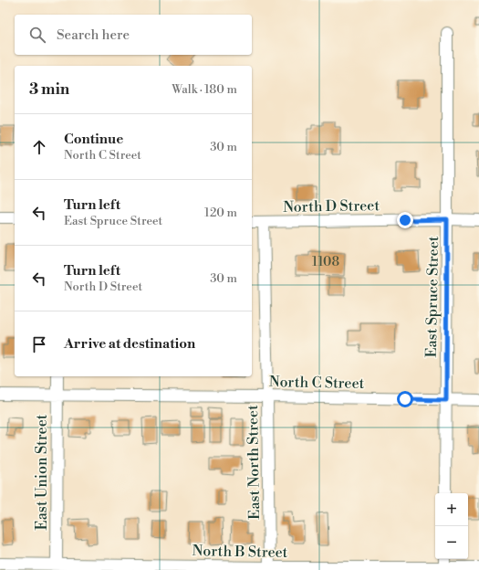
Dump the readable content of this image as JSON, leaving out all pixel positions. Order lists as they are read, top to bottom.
{
  "streets": {
    "street": [
      "North D Street",
      "East Spruce Street",
      "North C Street",
      "East North Street",
      "East Union Street",
      "North B Street"
    ]
  },
  "crossings": [
    ["North D Street", "East Spruce Street"],
    ["North D Street", "East North Street"],
    ["East Spruce Street", "North C Street"],
    ["North C Street", "East North Street"],
    ["North C Street", "East Union Street"],
    ["East North Street", "North B Street"],
    ["East Union Street", "North B Street"]
  ],
  "house_numbers": ["1108"],
  "page": {
    "search": "Search here",
    "heading": ["3 min", "Walk · 180 m"],
    "list": [
      ["Continue", "North C Street", "30 m"],
      ["Turn left", "East Spruce Street", "120 m"],
      ["Turn left", "North D Street", "30 m"],
      "Arrive at destination"
    ],
    "map_buttons": ["+", "−"]
  }
}
